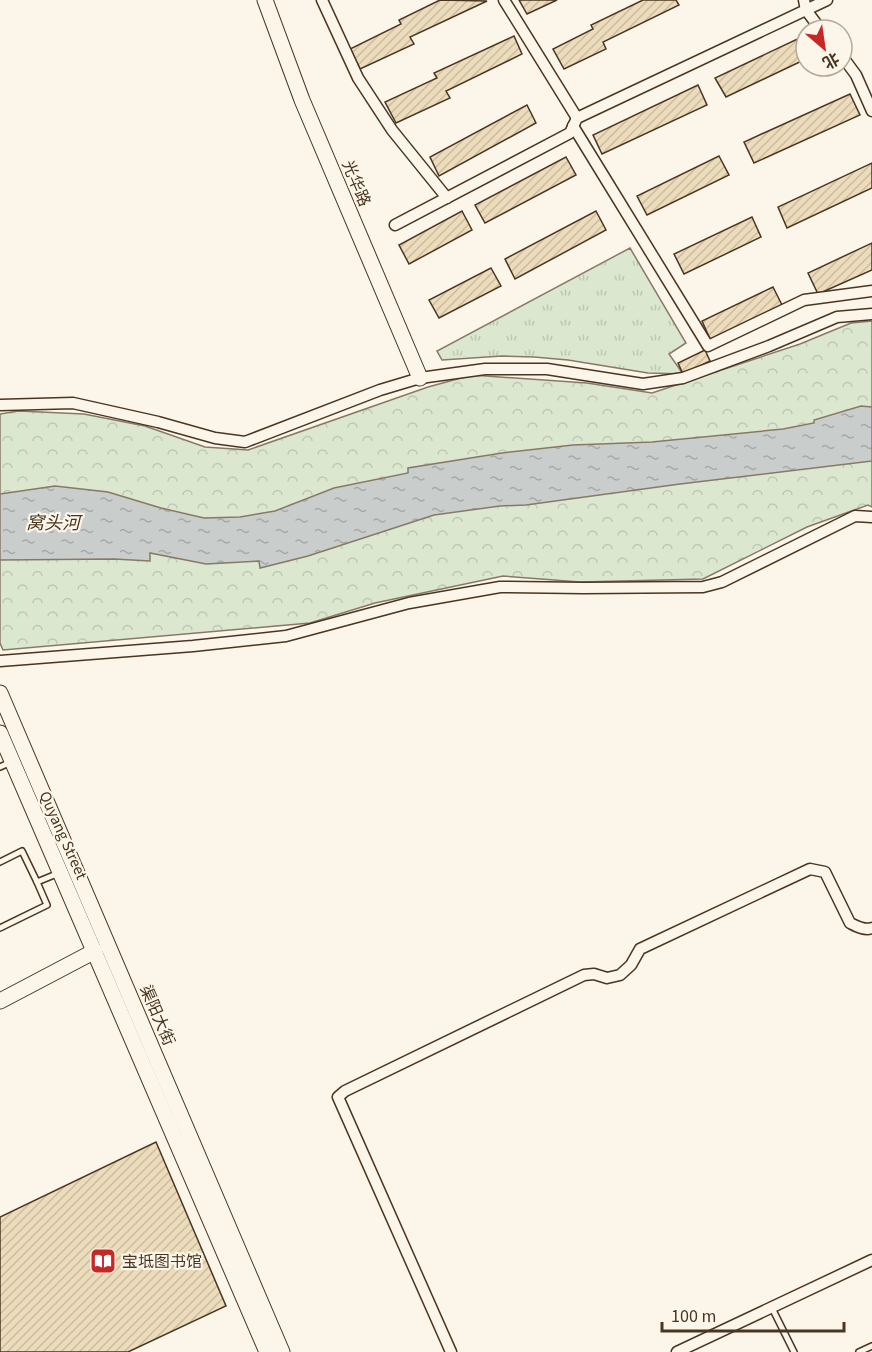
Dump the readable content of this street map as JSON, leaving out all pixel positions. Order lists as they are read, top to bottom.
{
  "streets": {
    "main road": ["光华路", "Quyang Street", "渠阳大街"]
  },
  "crossings": [
    ["Quyang Street", "渠阳大街"]
  ],
  "water": ["窝头河"],
  "places": {
    "library": ["宝坻图书馆"]
  },
  "scale_bar": "100 m",
  "north": "bottom right"
}
